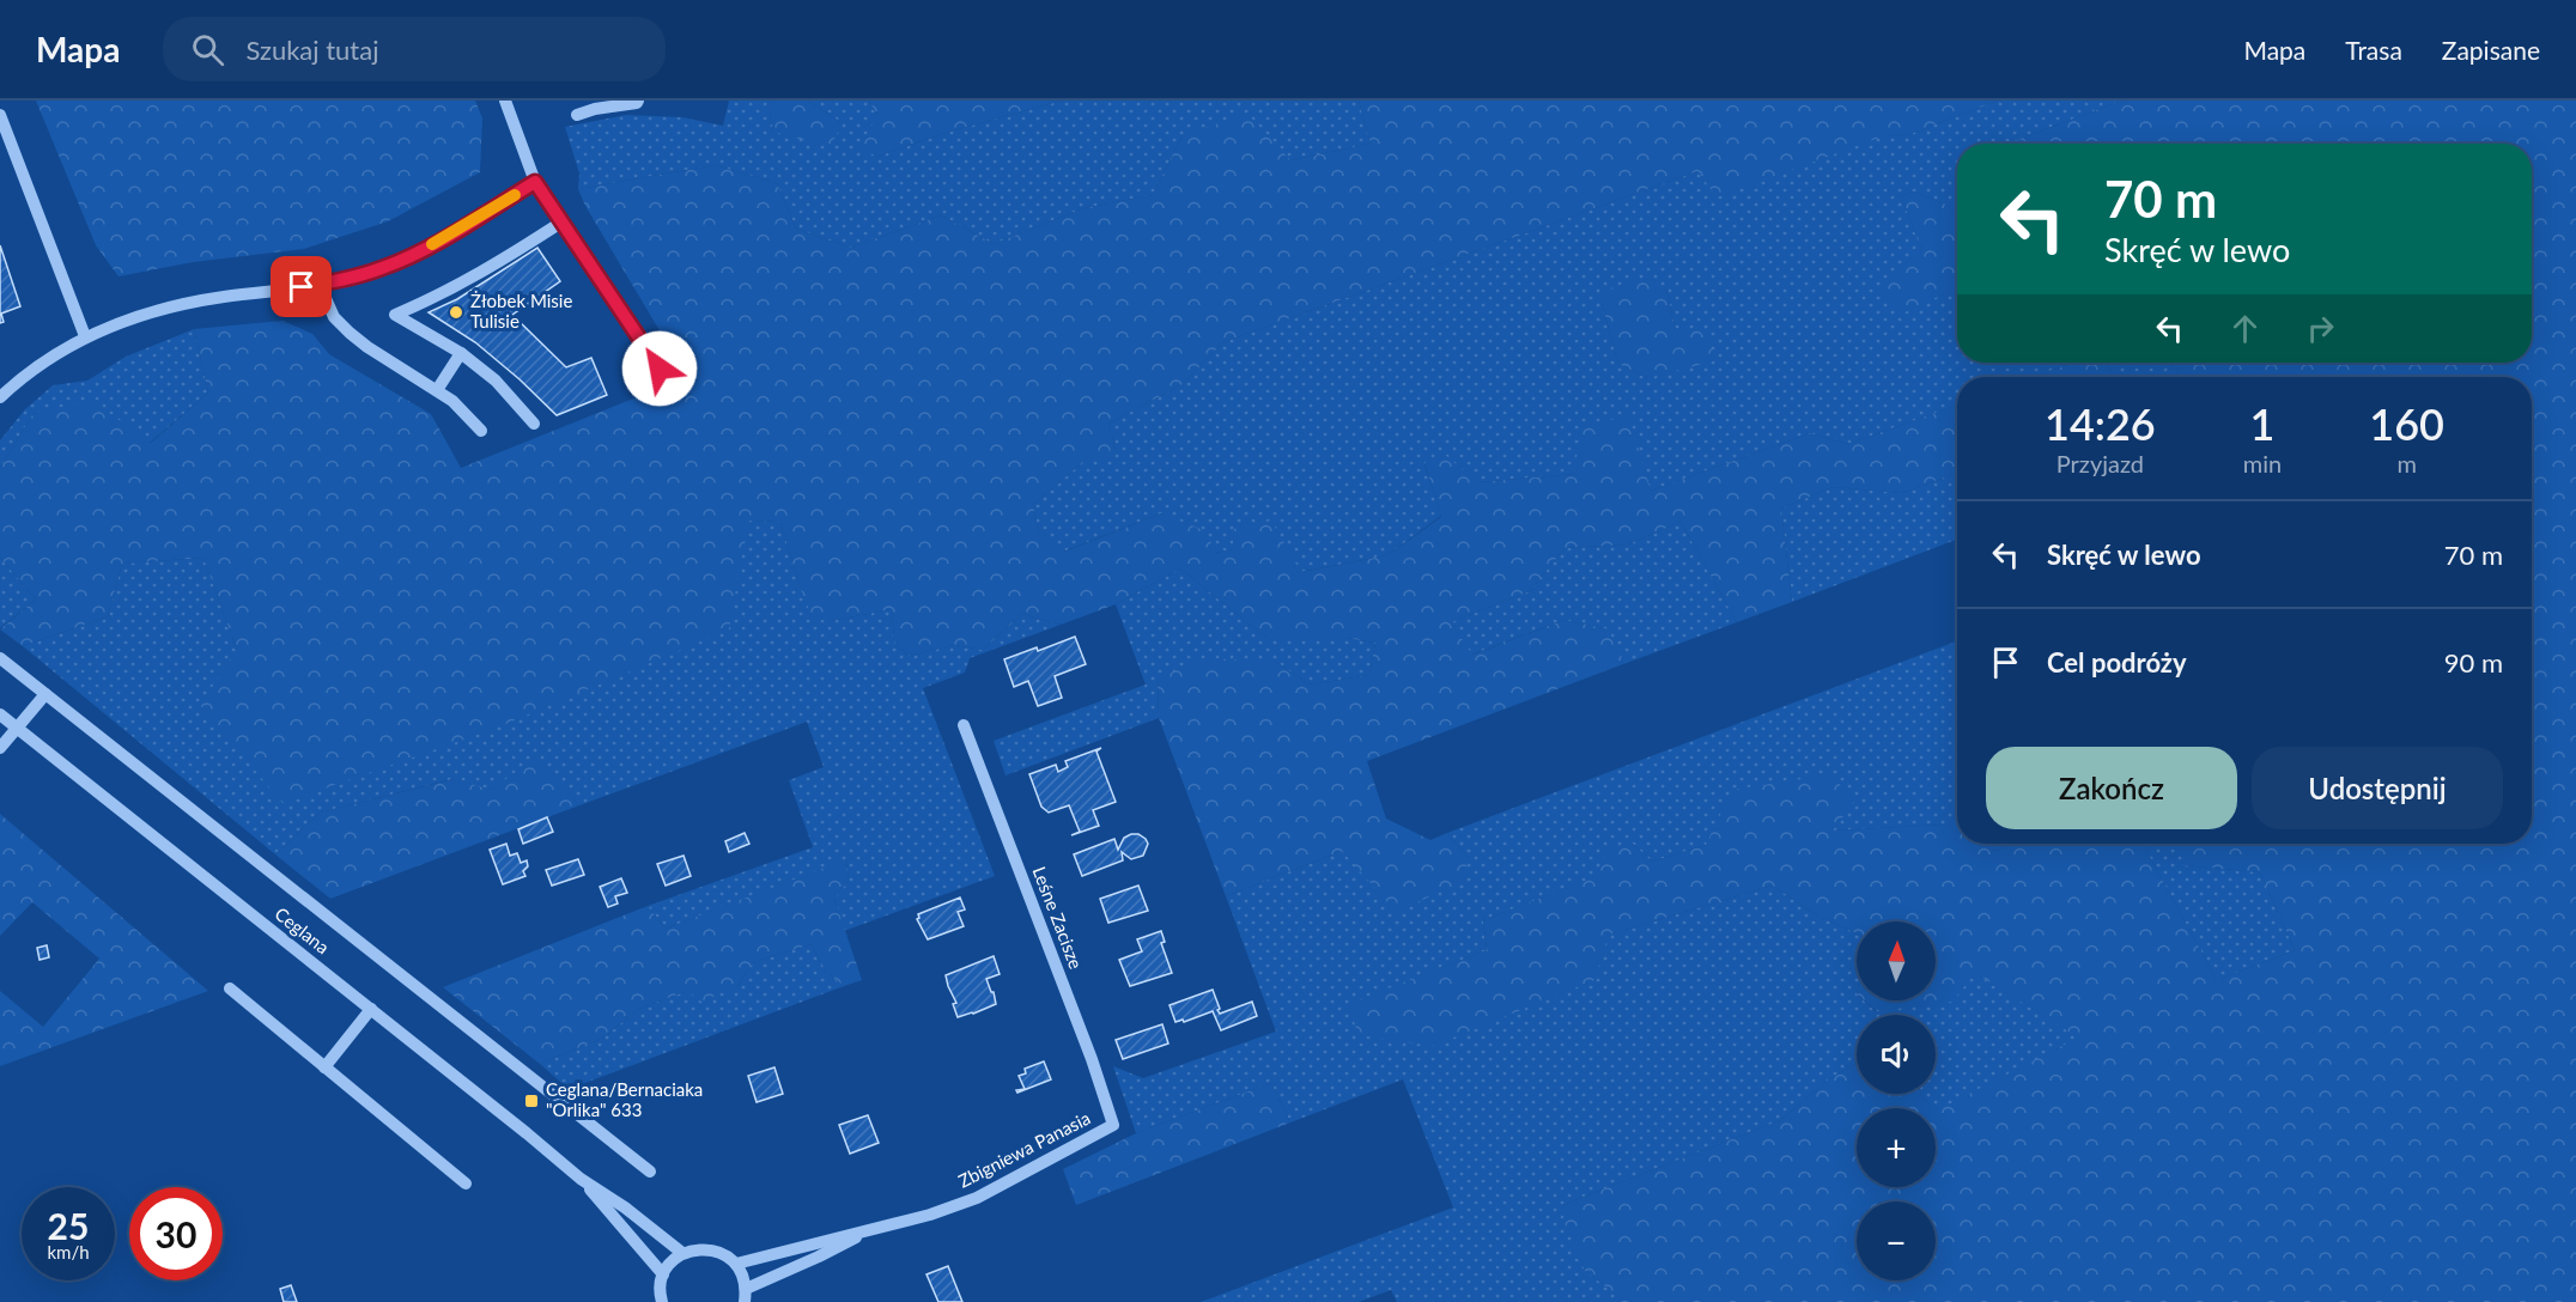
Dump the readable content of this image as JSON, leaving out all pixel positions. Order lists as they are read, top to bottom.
{
  "streets": {
    "street": ["Leśne Zacisze", "Ceglana", "Zbigniewa Panasia"]
  },
  "crossings": [
    ["Leśne Zacisze", "Zbigniewa Panasia"]
  ],
  "places": {
    "other": ["Żłobek Misie Tulisie"],
    "transit": ["Ceglana/Bernaciaka \"Orlika\" 633"]
  },
  "north": "top",
  "page": {
    "header": "Mapa",
    "search": "Szukaj tutaj",
    "nav": ["Mapa", "Trasa", "Zapisane"],
    "turn": ["70 m", "Skręć w lewo"],
    "eta": [
      "14:26",
      "Przyjazd",
      "1",
      "min",
      "160",
      "m"
    ],
    "list": [
      {
        "name": "Skręć w lewo",
        "value": "70 m"
      },
      {
        "name": "Cel podróży",
        "value": "90 m"
      }
    ],
    "buttons": ["Zakończ", "Udostępnij"],
    "map_buttons": ["+", "−"],
    "speed": "25 km/h",
    "limit": "30"
  }
}
